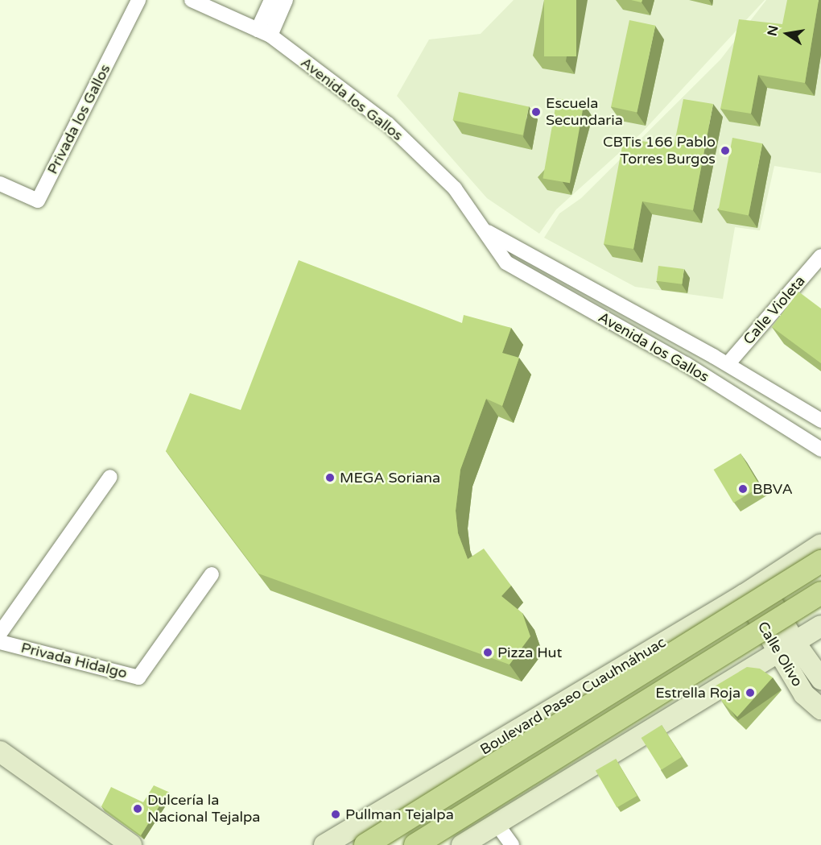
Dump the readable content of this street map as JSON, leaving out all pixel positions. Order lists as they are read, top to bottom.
{
  "streets": {
    "main road": ["Boulevard Paseo Cuauhnáhuac"],
    "street": [
      "Avenida los Gallos",
      "Privada los Gallos",
      "Calle Violeta",
      "Calle Olivo",
      "Privada Hidalgo"
    ]
  },
  "crossings": [
    ["Avenida los Gallos", "Calle Violeta"],
    ["Calle Olivo", "Boulevard Paseo Cuauhnáhuac"]
  ],
  "places": [
    "Escuela Secundaria",
    "CBTis 166 Pablo Torres Burgos",
    "MEGA Soriana",
    "BBVA",
    "Pizza Hut",
    "Estrella Roja",
    "Dulcería la Nacional Tejalpa",
    "Pullman Tejalpa"
  ],
  "north": "left"
}
